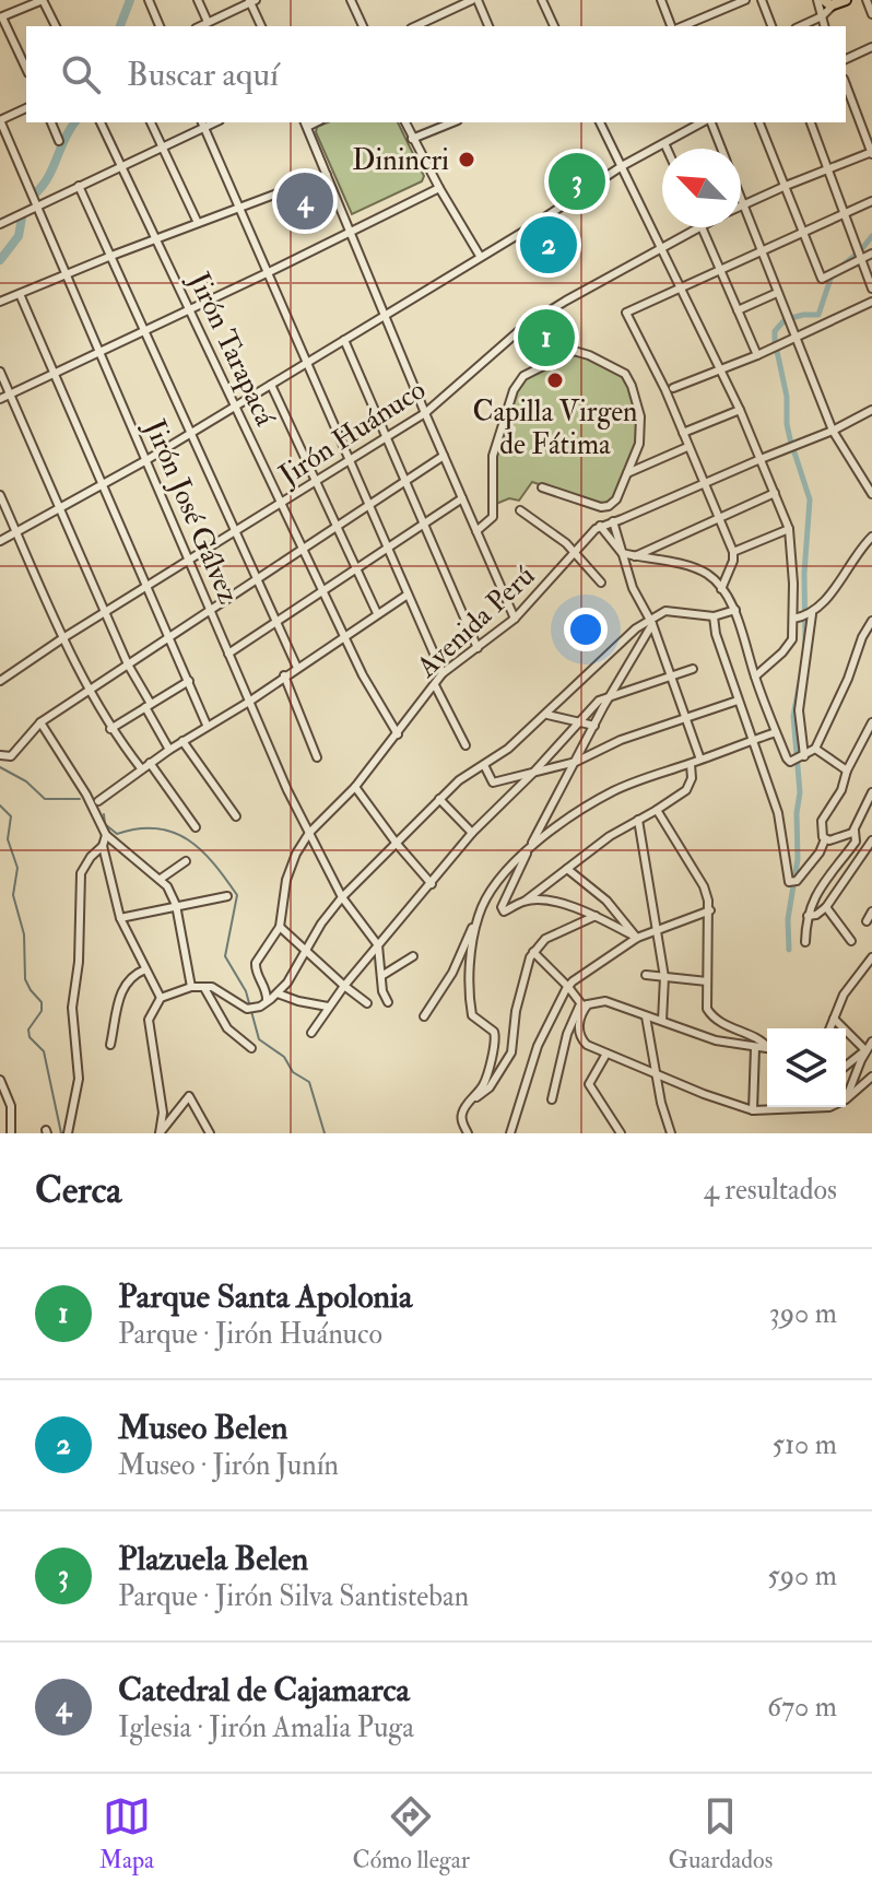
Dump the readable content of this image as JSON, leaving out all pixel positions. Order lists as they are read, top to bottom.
{
  "streets": {
    "street": [
      "Jirón Tarapacá",
      "Jirón Huánuco",
      "Jirón José Gálvez",
      "Avenida Perú"
    ]
  },
  "crossings": [
    ["Jirón Tarapacá", "Jirón Huánuco"],
    ["Jirón Tarapacá", "Avenida Perú"],
    ["Jirón Huánuco", "Jirón José Gálvez"],
    ["Jirón José Gálvez", "Avenida Perú"]
  ],
  "places": ["Dinincri", "Capilla Virgen de Fátima"],
  "north": "top left",
  "page": {
    "search": "Buscar aquí",
    "pins": [
      "3",
      "4",
      "2",
      "1"
    ],
    "heading": ["Cerca", "4 resultados"],
    "list": [
      {
        "mark": "1",
        "name": "Parque Santa Apolonia",
        "note": "Parque · Jirón Huánuco",
        "value": "390 m"
      },
      {
        "mark": "2",
        "name": "Museo Belen",
        "note": "Museo · Jirón Junín",
        "value": "510 m"
      },
      {
        "mark": "3",
        "name": "Plazuela Belen",
        "note": "Parque · Jirón Silva Santisteban",
        "value": "590 m"
      },
      {
        "mark": "4",
        "name": "Catedral de Cajamarca",
        "note": "Iglesia · Jirón Amalia Puga",
        "value": "670 m"
      }
    ],
    "nav": ["Mapa", "Cómo llegar", "Guardados"]
  }
}
